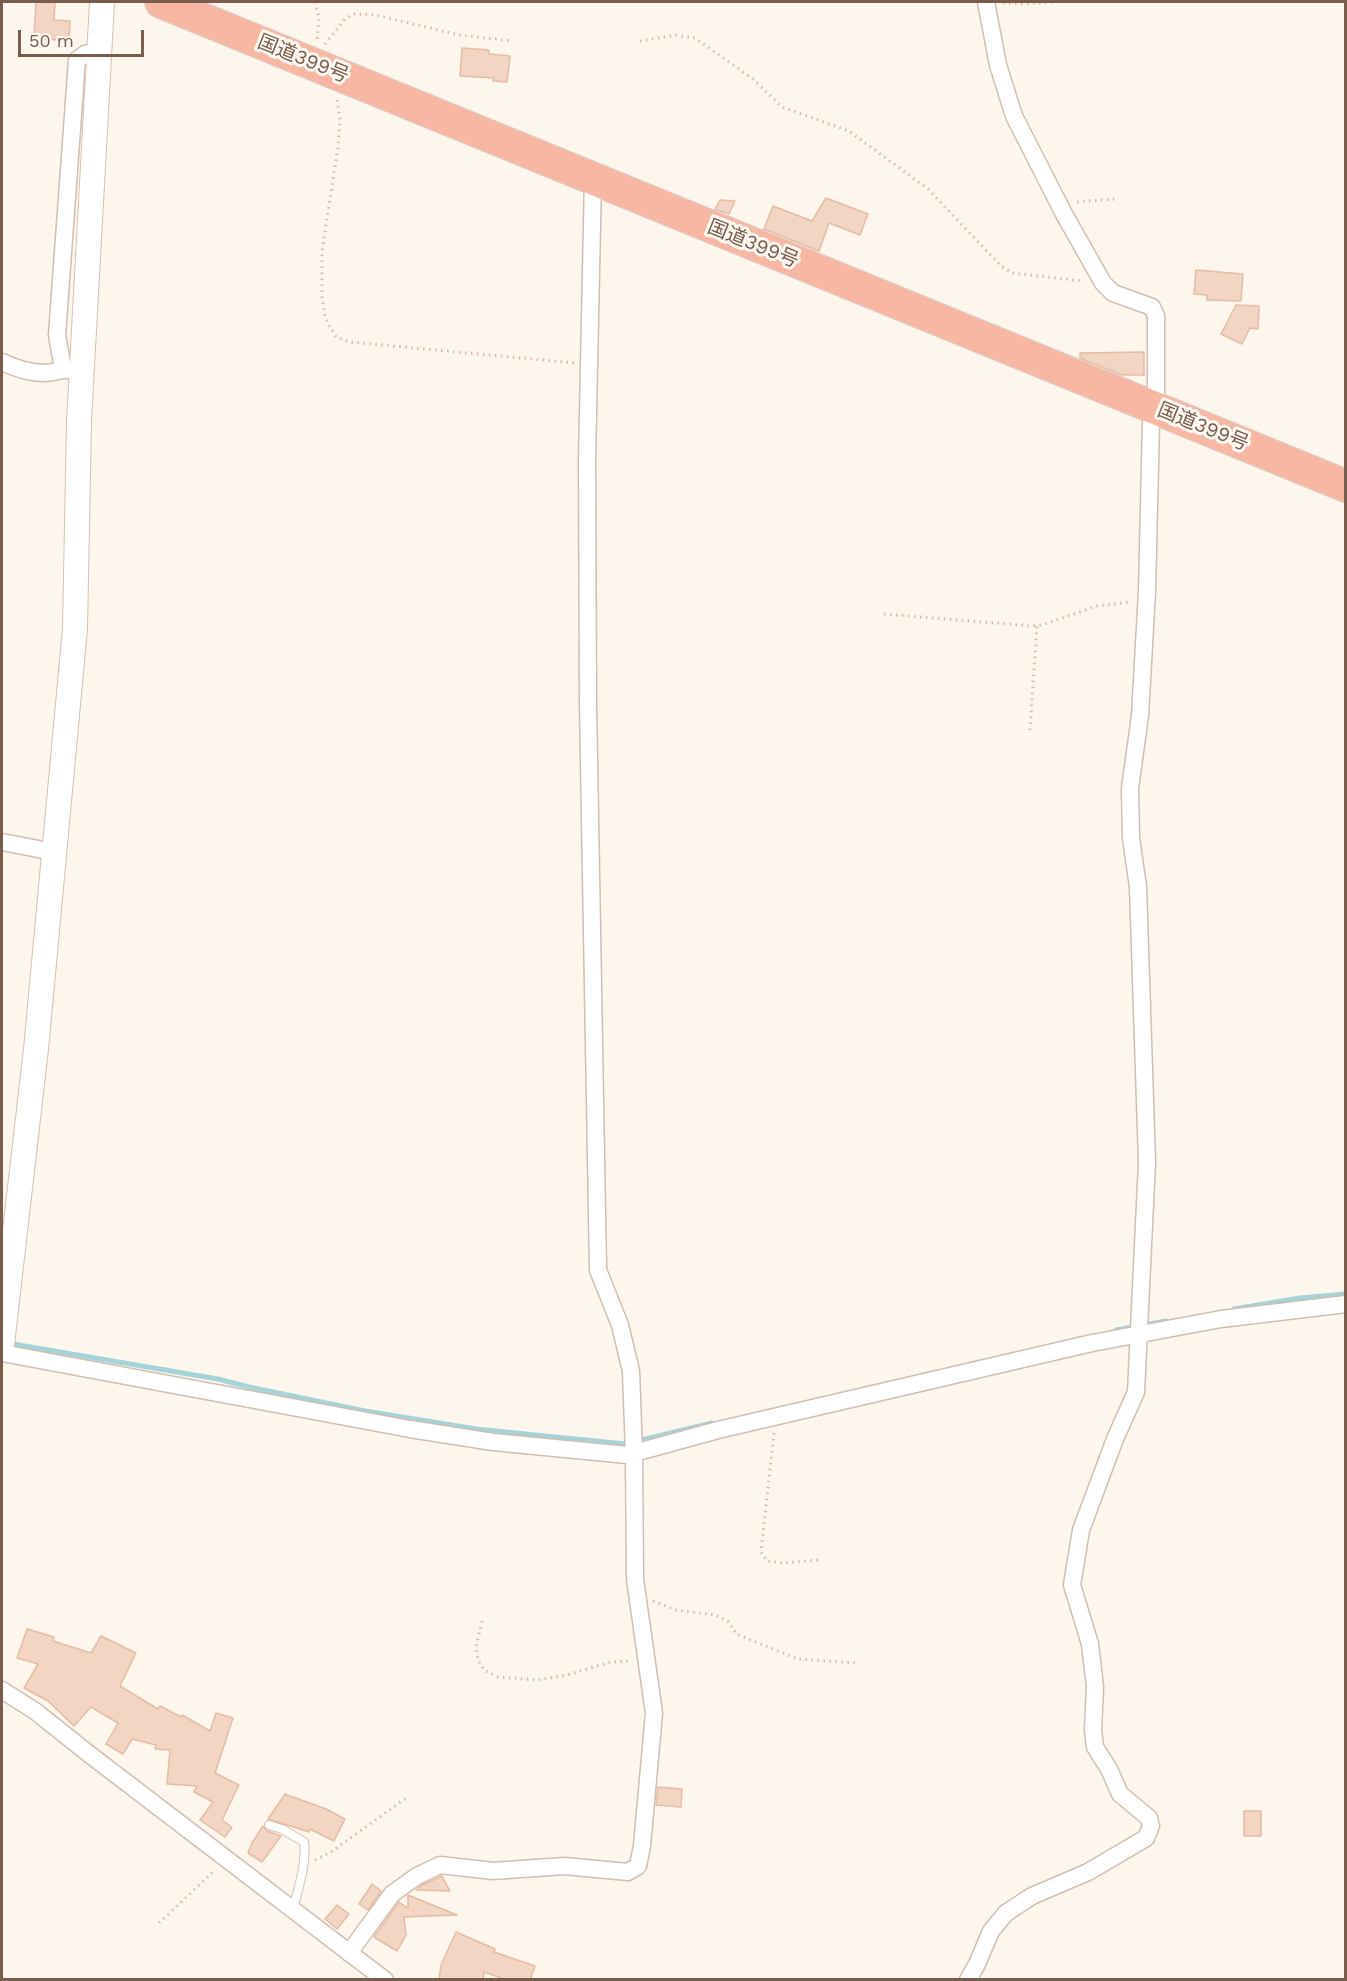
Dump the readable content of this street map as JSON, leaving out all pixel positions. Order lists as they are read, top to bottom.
{
  "streets": {
    "highway": ["国道399号"]
  },
  "scale_bar": "50 m"
}
